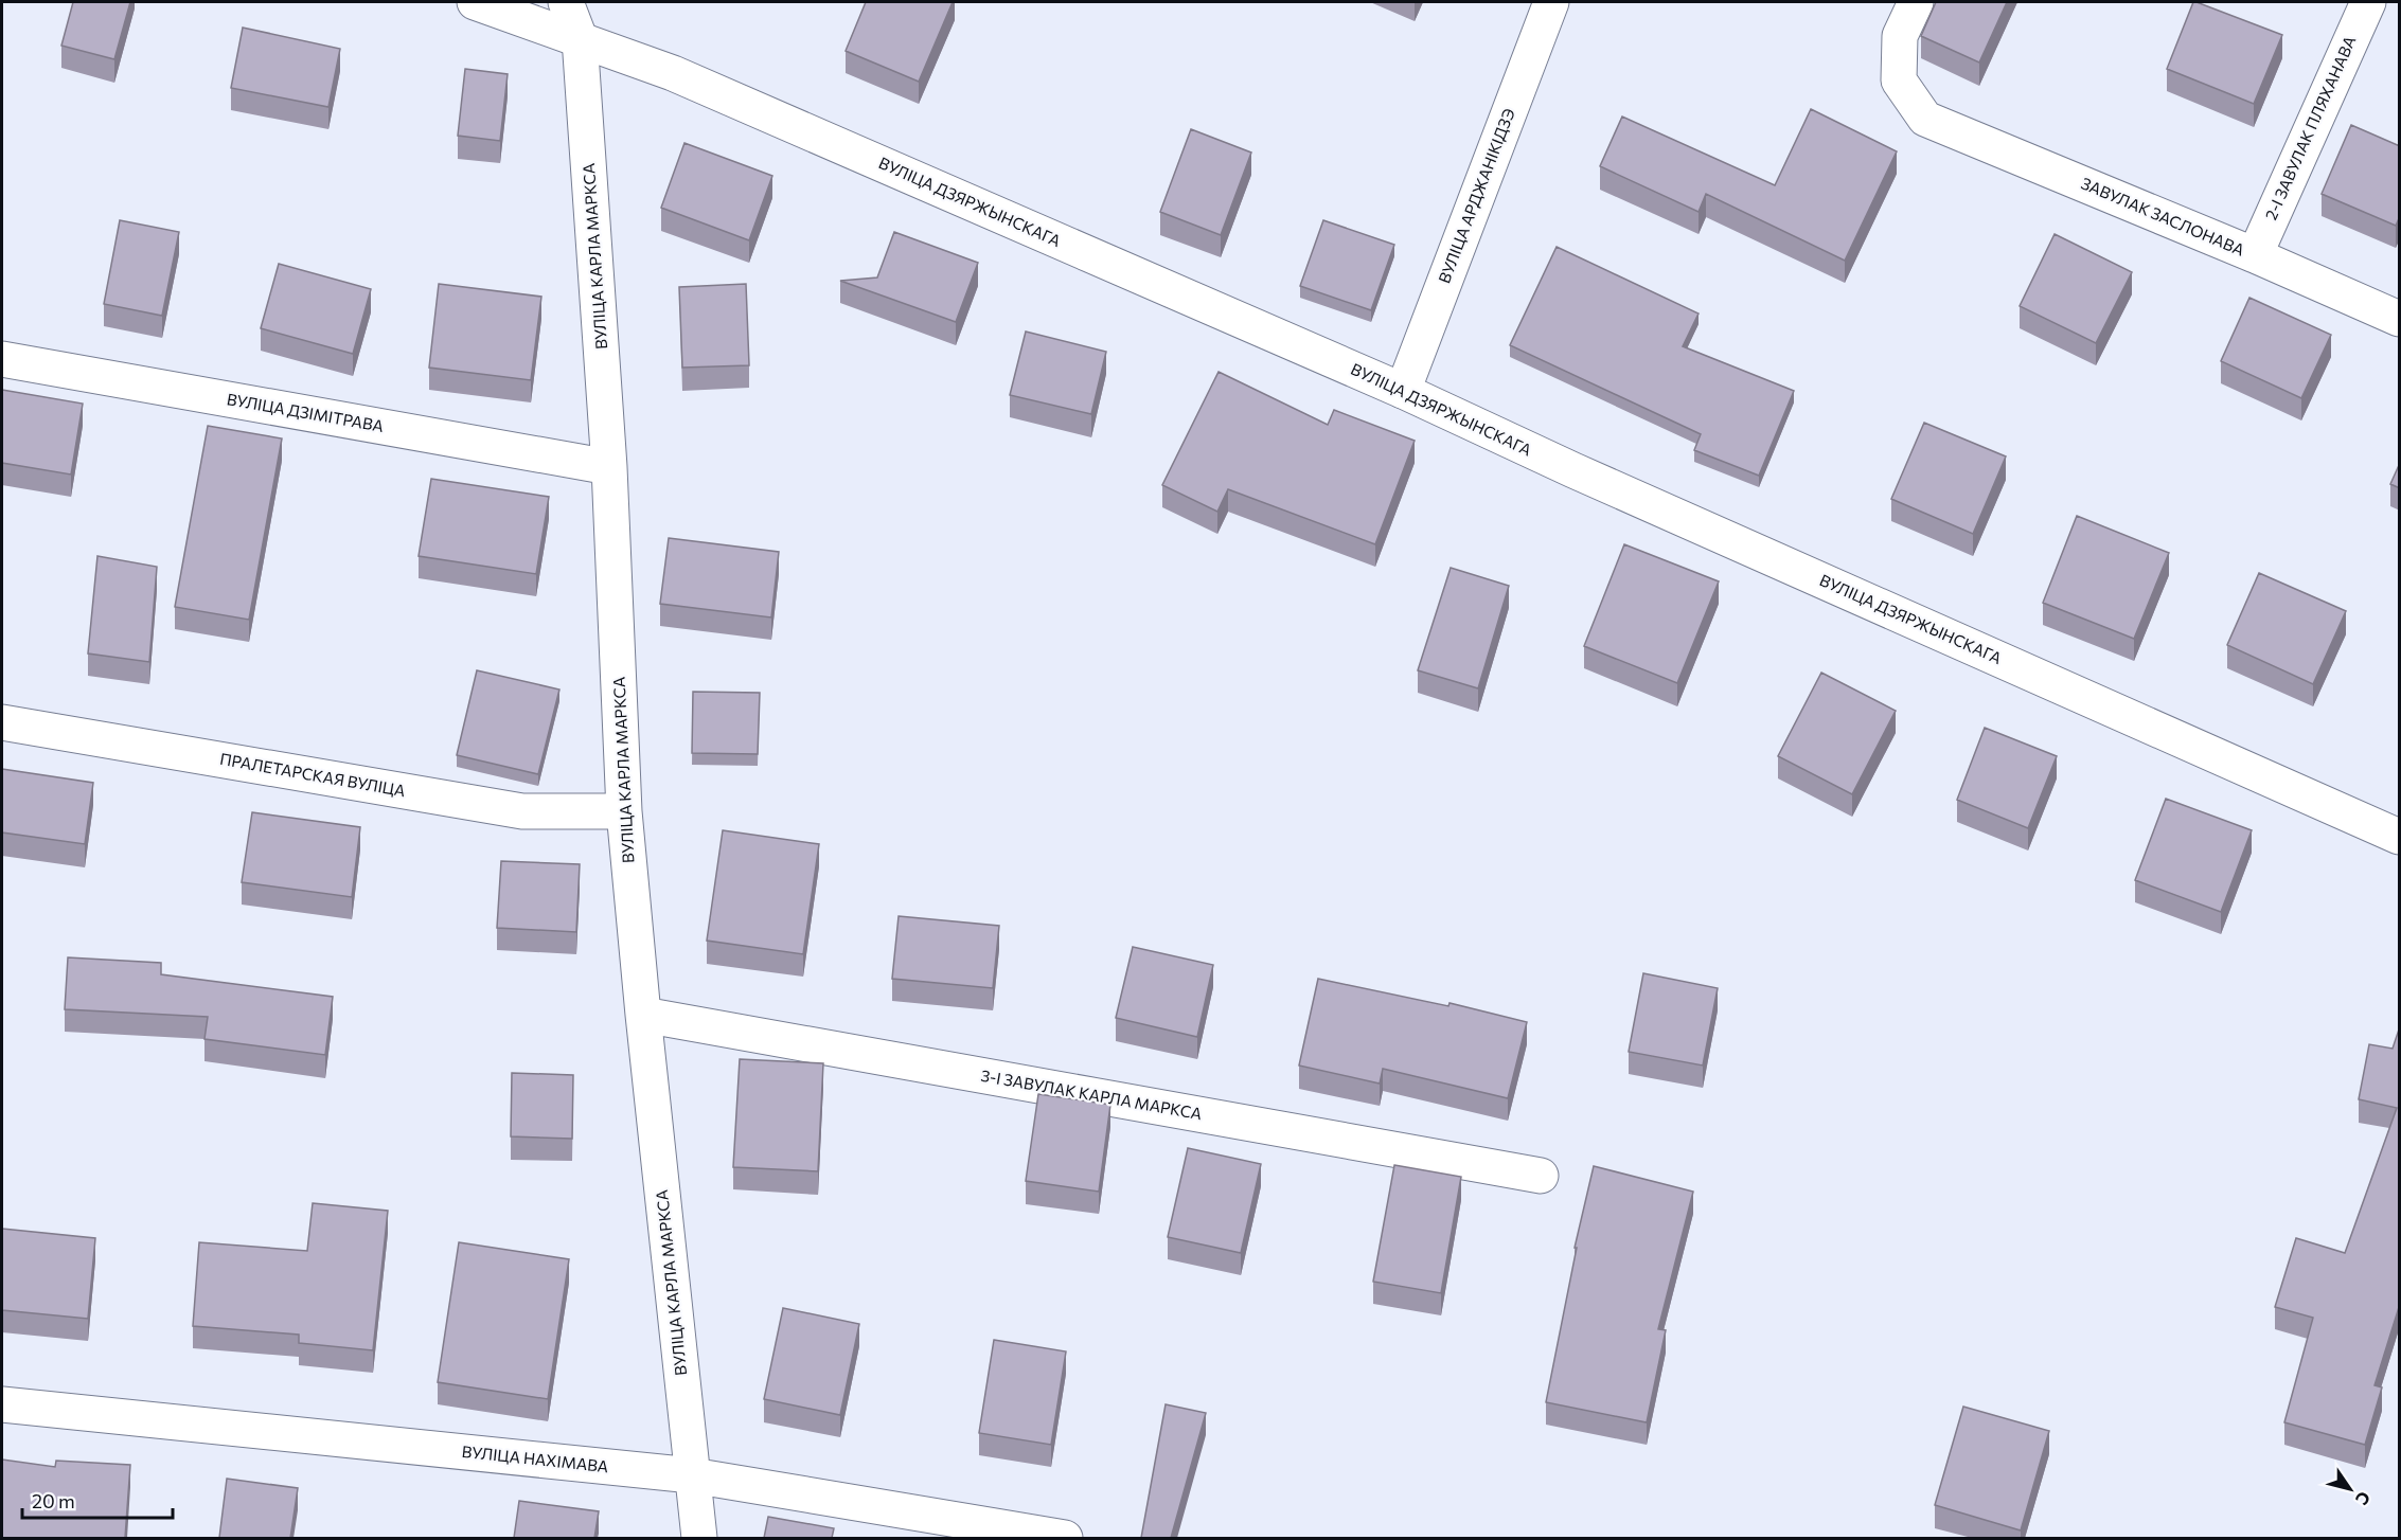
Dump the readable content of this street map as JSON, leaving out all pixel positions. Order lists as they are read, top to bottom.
{
  "streets": {
    "street": [
      "2-І ЗАВУЛАК ПЛЯХАНАВА",
      "ВУЛІЦА АРДЖАНІКІДЗЭ",
      "ВУЛІЦА ДЗЯРЖЫНСКАГА",
      "ЗАВУЛАК ЗАСЛОНАВА",
      "ВУЛІЦА КАРЛА МАРКСА",
      "ВУЛІЦА ДЗІМІТРАВА",
      "ПРАЛЕТАРСКАЯ ВУЛІЦА",
      "3-І ЗАВУЛАК КАРЛА МАРКСА",
      "ВУЛІЦА НАХІМАВА"
    ]
  },
  "crossings": [
    ["2-І ЗАВУЛАК ПЛЯХАНАВА", "ЗАВУЛАК ЗАСЛОНАВА"],
    ["ВУЛІЦА АРДЖАНІКІДЗЭ", "ВУЛІЦА ДЗЯРЖЫНСКАГА"],
    ["ВУЛІЦА ДЗЯРЖЫНСКАГА", "ВУЛІЦА КАРЛА МАРКСА"],
    ["ВУЛІЦА КАРЛА МАРКСА", "ВУЛІЦА ДЗІМІТРАВА"],
    ["ВУЛІЦА КАРЛА МАРКСА", "ПРАЛЕТАРСКАЯ ВУЛІЦА"],
    ["ВУЛІЦА КАРЛА МАРКСА", "3-І ЗАВУЛАК КАРЛА МАРКСА"],
    ["ВУЛІЦА КАРЛА МАРКСА", "ВУЛІЦА НАХІМАВА"]
  ],
  "scale_bar": "20 m",
  "north": "bottom right"
}
